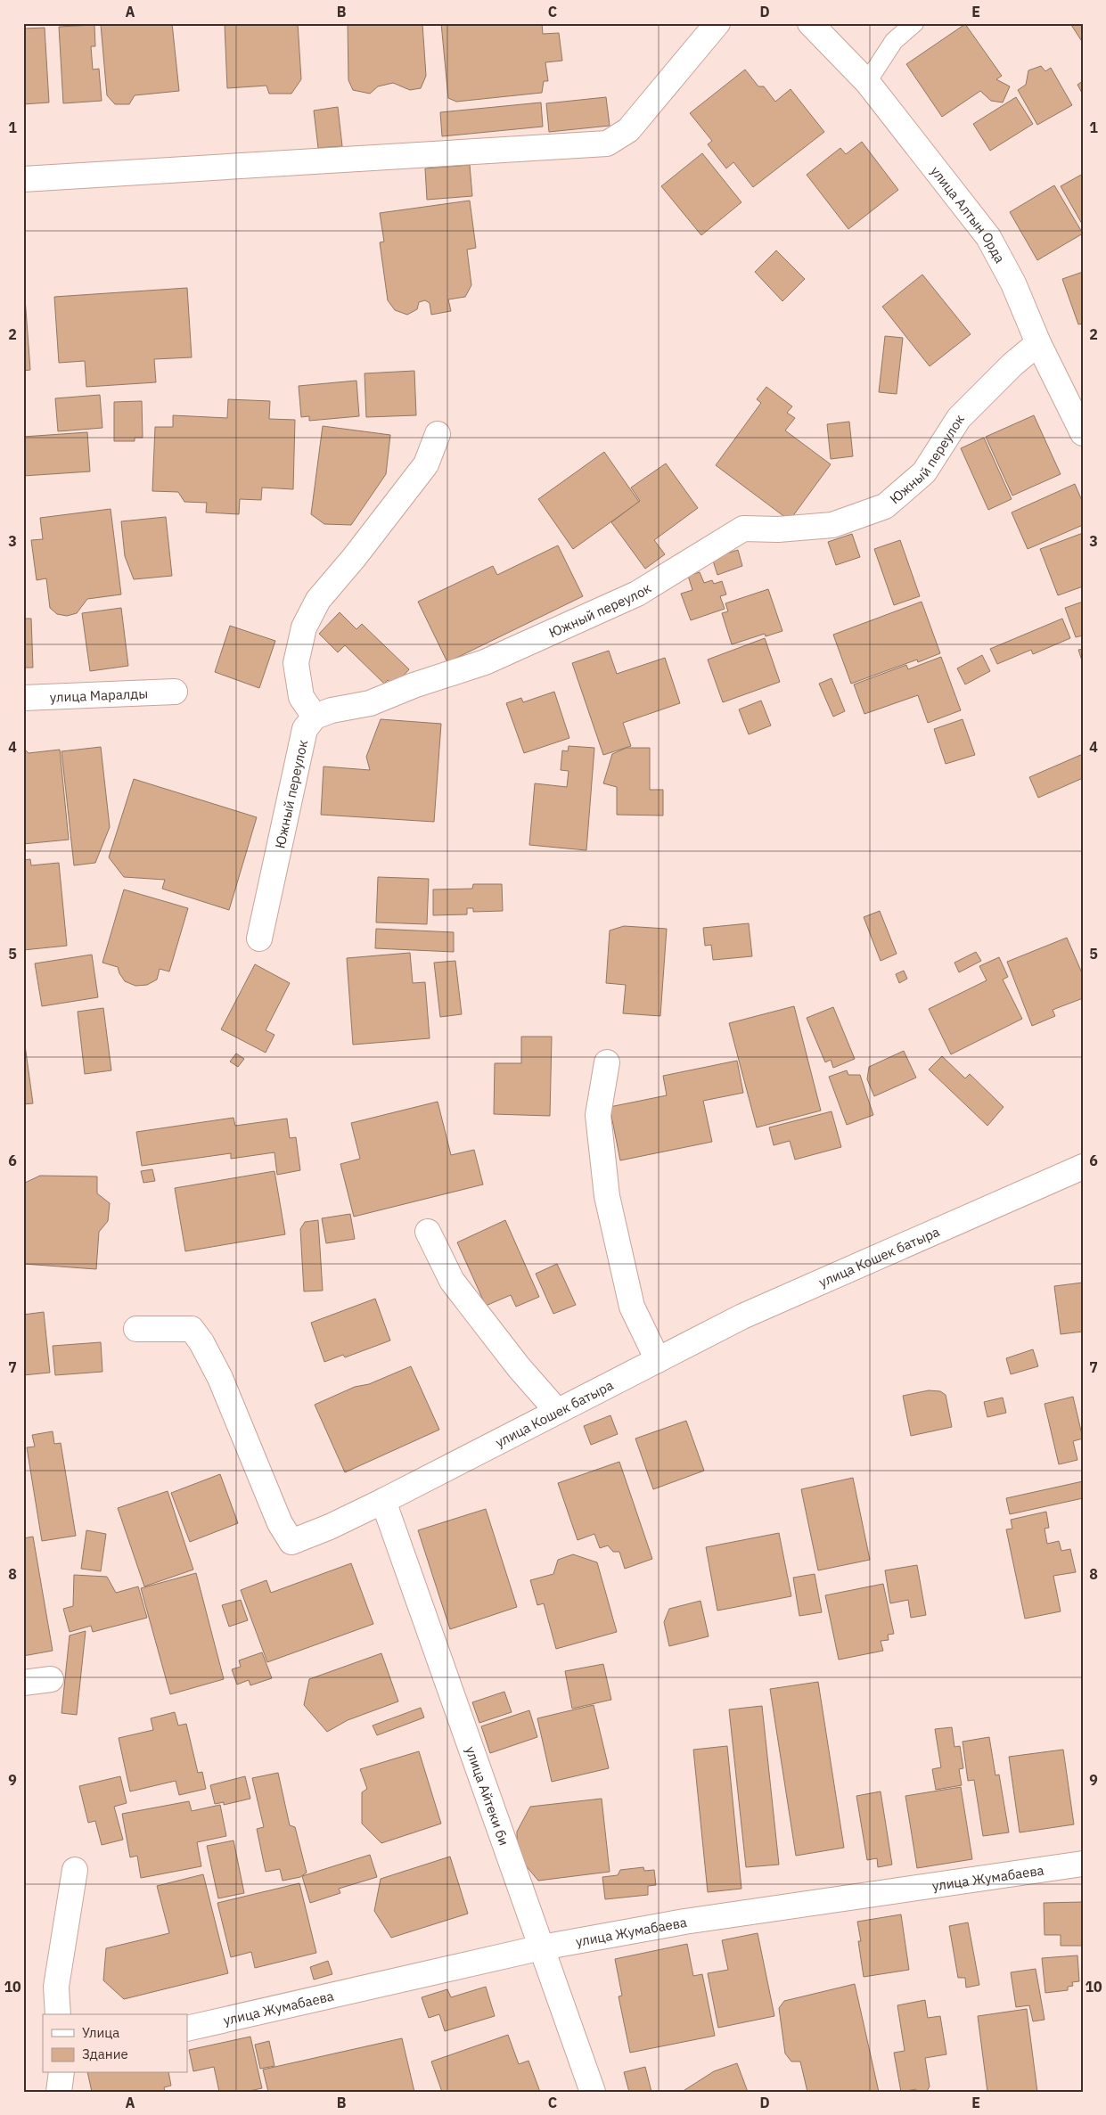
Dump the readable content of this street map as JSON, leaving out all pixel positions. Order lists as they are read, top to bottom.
{
  "streets": {
    "street": [
      "улица Алтын Орда",
      "Южный переулок",
      "улица Маралды",
      "улица Кошек батыра",
      "улица Айтеки би",
      "улица Жумабаева"
    ]
  },
  "crossings": [
    ["улица Алтын Орда", "Южный переулок"],
    ["улица Кошек батыра", "улица Айтеки би"],
    ["улица Айтеки би", "улица Жумабаева"]
  ],
  "legend": ["Улица", "Здание"],
  "grid": {
    "columns": [
      "A",
      "B",
      "C",
      "D",
      "E"
    ],
    "rows": [
      "1",
      "2",
      "3",
      "4",
      "5",
      "6",
      "7",
      "8",
      "9",
      "10"
    ]
  }
}
